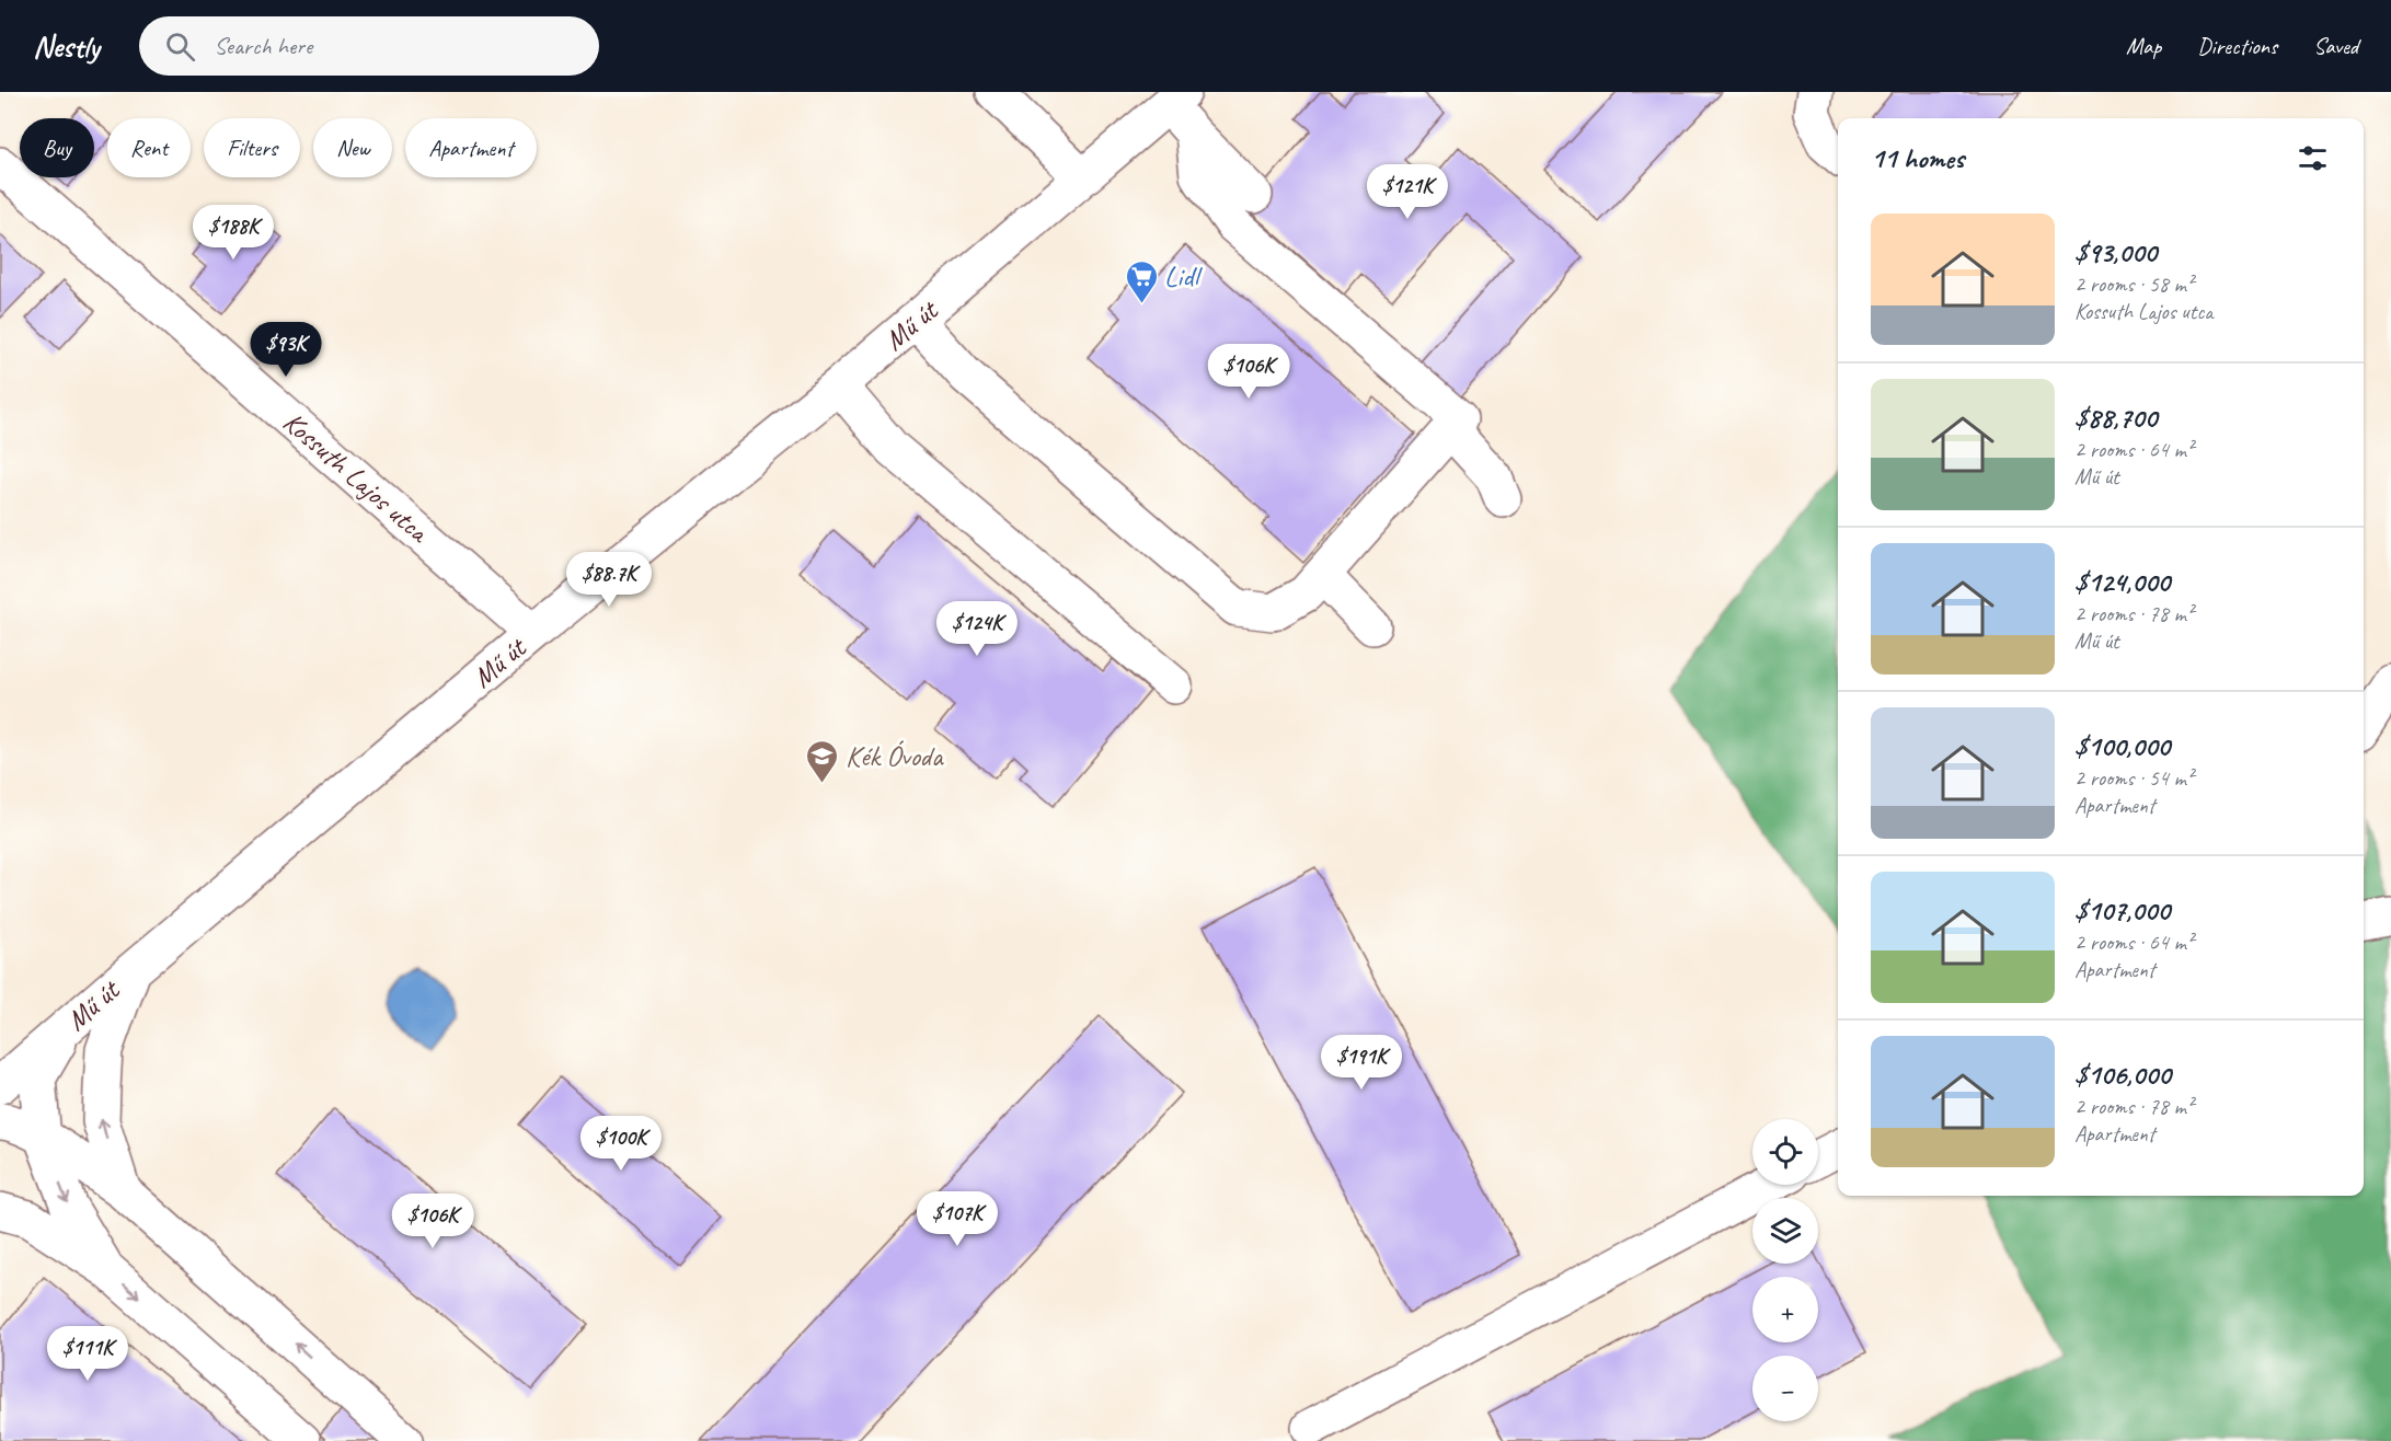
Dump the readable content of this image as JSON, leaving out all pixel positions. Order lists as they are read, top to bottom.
{
  "streets": {
    "street": ["Mű út", "Kossuth Lajos utca"]
  },
  "crossings": [
    ["Mű út", "Kossuth Lajos utca"]
  ],
  "places": {
    "supermarket": ["Lidl"],
    "school or university": ["Kék Óvoda"]
  },
  "page": {
    "header": "Nestly",
    "search": "Search here",
    "nav": ["Map", "Directions", "Saved"],
    "chip": [
      "Buy",
      "Rent",
      "Filters",
      "New",
      "Apartment"
    ],
    "heading": "11 homes",
    "price": [
      "$121K",
      "$188K",
      "$93K",
      "$106K",
      "$88.7K",
      "$124K",
      "$191K",
      "$100K",
      "$107K",
      "$106K",
      "$111K"
    ],
    "list": [
      {
        "name": "$93,000",
        "note": "2 rooms · 58 m² · Kossuth Lajos utca"
      },
      {
        "name": "$88,700",
        "note": "2 rooms · 64 m² · Mű út"
      },
      {
        "name": "$124,000",
        "note": "2 rooms · 78 m² · Mű út"
      },
      {
        "name": "$100,000",
        "note": "2 rooms · 54 m² · Apartment"
      },
      {
        "name": "$107,000",
        "note": "2 rooms · 64 m² · Apartment"
      },
      {
        "name": "$106,000",
        "note": "2 rooms · 78 m² · Apartment"
      }
    ],
    "map_buttons": ["+", "−"]
  }
}
